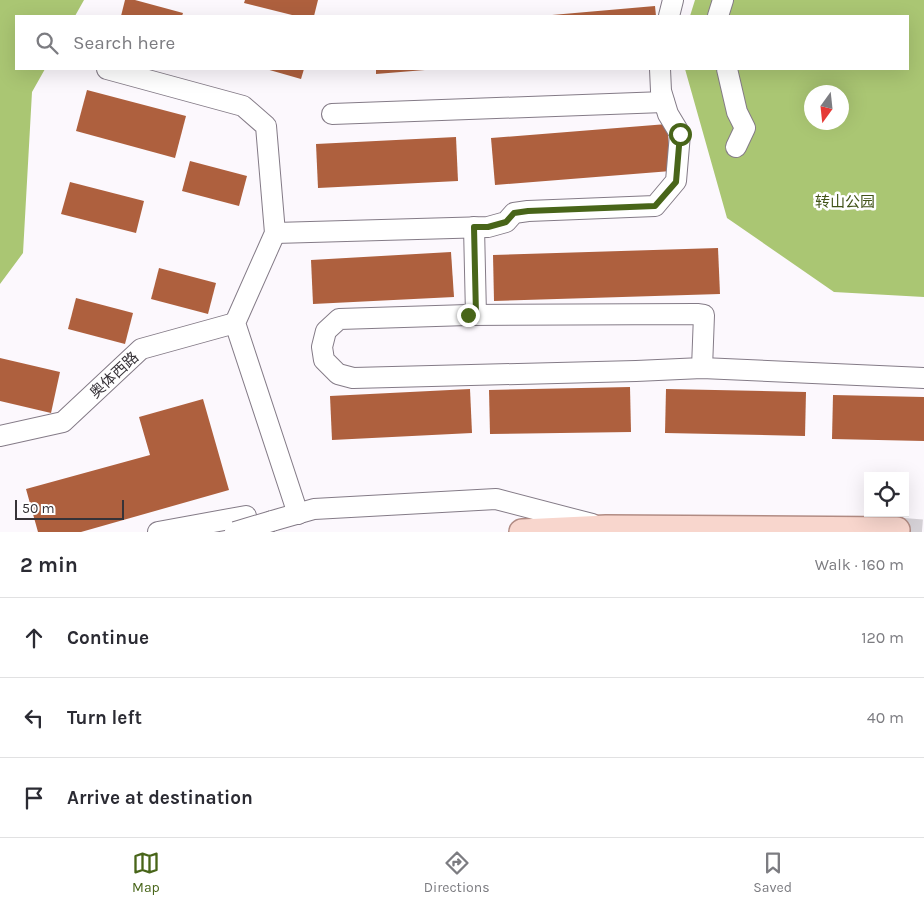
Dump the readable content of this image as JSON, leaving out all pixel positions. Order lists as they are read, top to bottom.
{
  "streets": {
    "street": ["奥体西路"]
  },
  "parks": ["转山公园"],
  "scale_bar": "50 m",
  "north": "bottom",
  "page": {
    "search": "Search here",
    "scale": "50 m",
    "heading": ["2 min", "Walk · 160 m"],
    "list": [
      ["Continue", "120 m"],
      ["Turn left", "40 m"],
      "Arrive at destination"
    ],
    "nav": ["Map", "Directions", "Saved"]
  }
}
